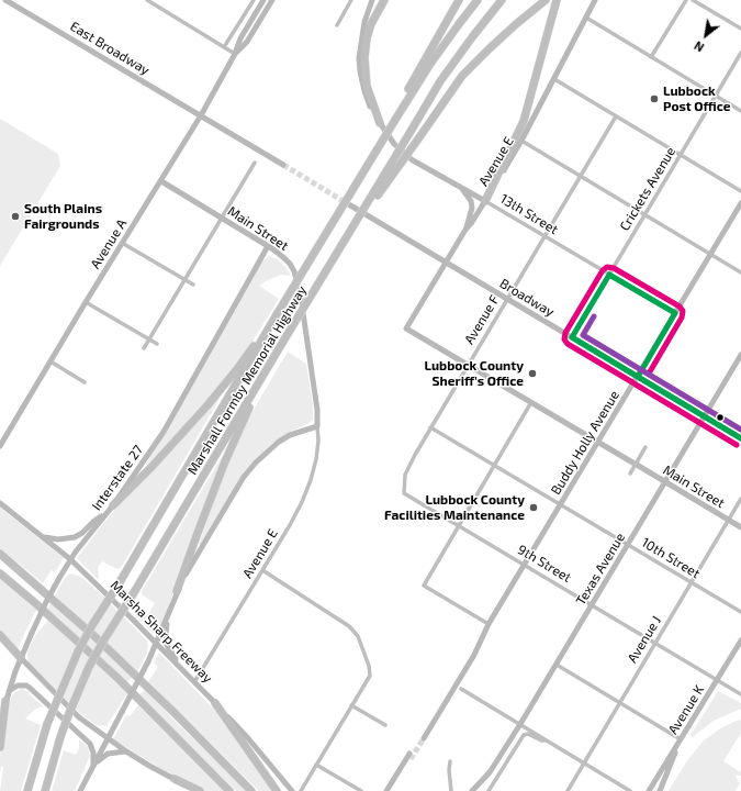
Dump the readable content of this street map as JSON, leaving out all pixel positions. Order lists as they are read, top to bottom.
{
  "streets": {
    "highway": ["Marshall Formby Memorial Highway"],
    "main road": [
      "East Broadway",
      "Avenue E",
      "13th Street",
      "Main Street",
      "Avenue A",
      "Broadway",
      "Buddy Holly Avenue",
      "Interstate 27",
      "Texas Avenue",
      "Marsha Sharp Freeway",
      "Avenue K"
    ],
    "street": [
      "Crickets Avenue",
      "Avenue F",
      "10th Street",
      "9th Street",
      "Avenue J"
    ]
  },
  "crossings": [
    ["East Broadway", "Avenue A"],
    ["Avenue E", "13th Street"],
    ["Avenue E", "Main Street"],
    ["Avenue E", "Broadway"],
    ["Avenue E", "Marsha Sharp Freeway"],
    ["Crickets Avenue", "13th Street"],
    ["Crickets Avenue", "Broadway"],
    ["13th Street", "Avenue F"],
    ["13th Street", "Buddy Holly Avenue"],
    ["Main Street", "Avenue A"],
    ["Main Street", "Avenue F"],
    ["Main Street", "Buddy Holly Avenue"],
    ["Main Street", "Interstate 27"],
    ["Main Street", "Texas Avenue"],
    ["Main Street", "Avenue J"],
    ["Broadway", "Avenue F"],
    ["Broadway", "Buddy Holly Avenue"],
    ["Broadway", "Texas Avenue"],
    ["Avenue F", "10th Street"],
    ["Avenue F", "9th Street"],
    ["Buddy Holly Avenue", "10th Street"],
    ["Buddy Holly Avenue", "9th Street"],
    ["Interstate 27", "Marsha Sharp Freeway"],
    ["10th Street", "Texas Avenue"],
    ["10th Street", "Avenue J"],
    ["9th Street", "Texas Avenue"],
    ["9th Street", "Avenue J"],
    ["9th Street", "Avenue K"]
  ],
  "places": [
    "Lubbock Post Office",
    "South Plains Fairgrounds",
    "Lubbock County Sheriff's Office",
    "Lubbock County Facilities Maintenance"
  ],
  "north": "bottom left"
}
